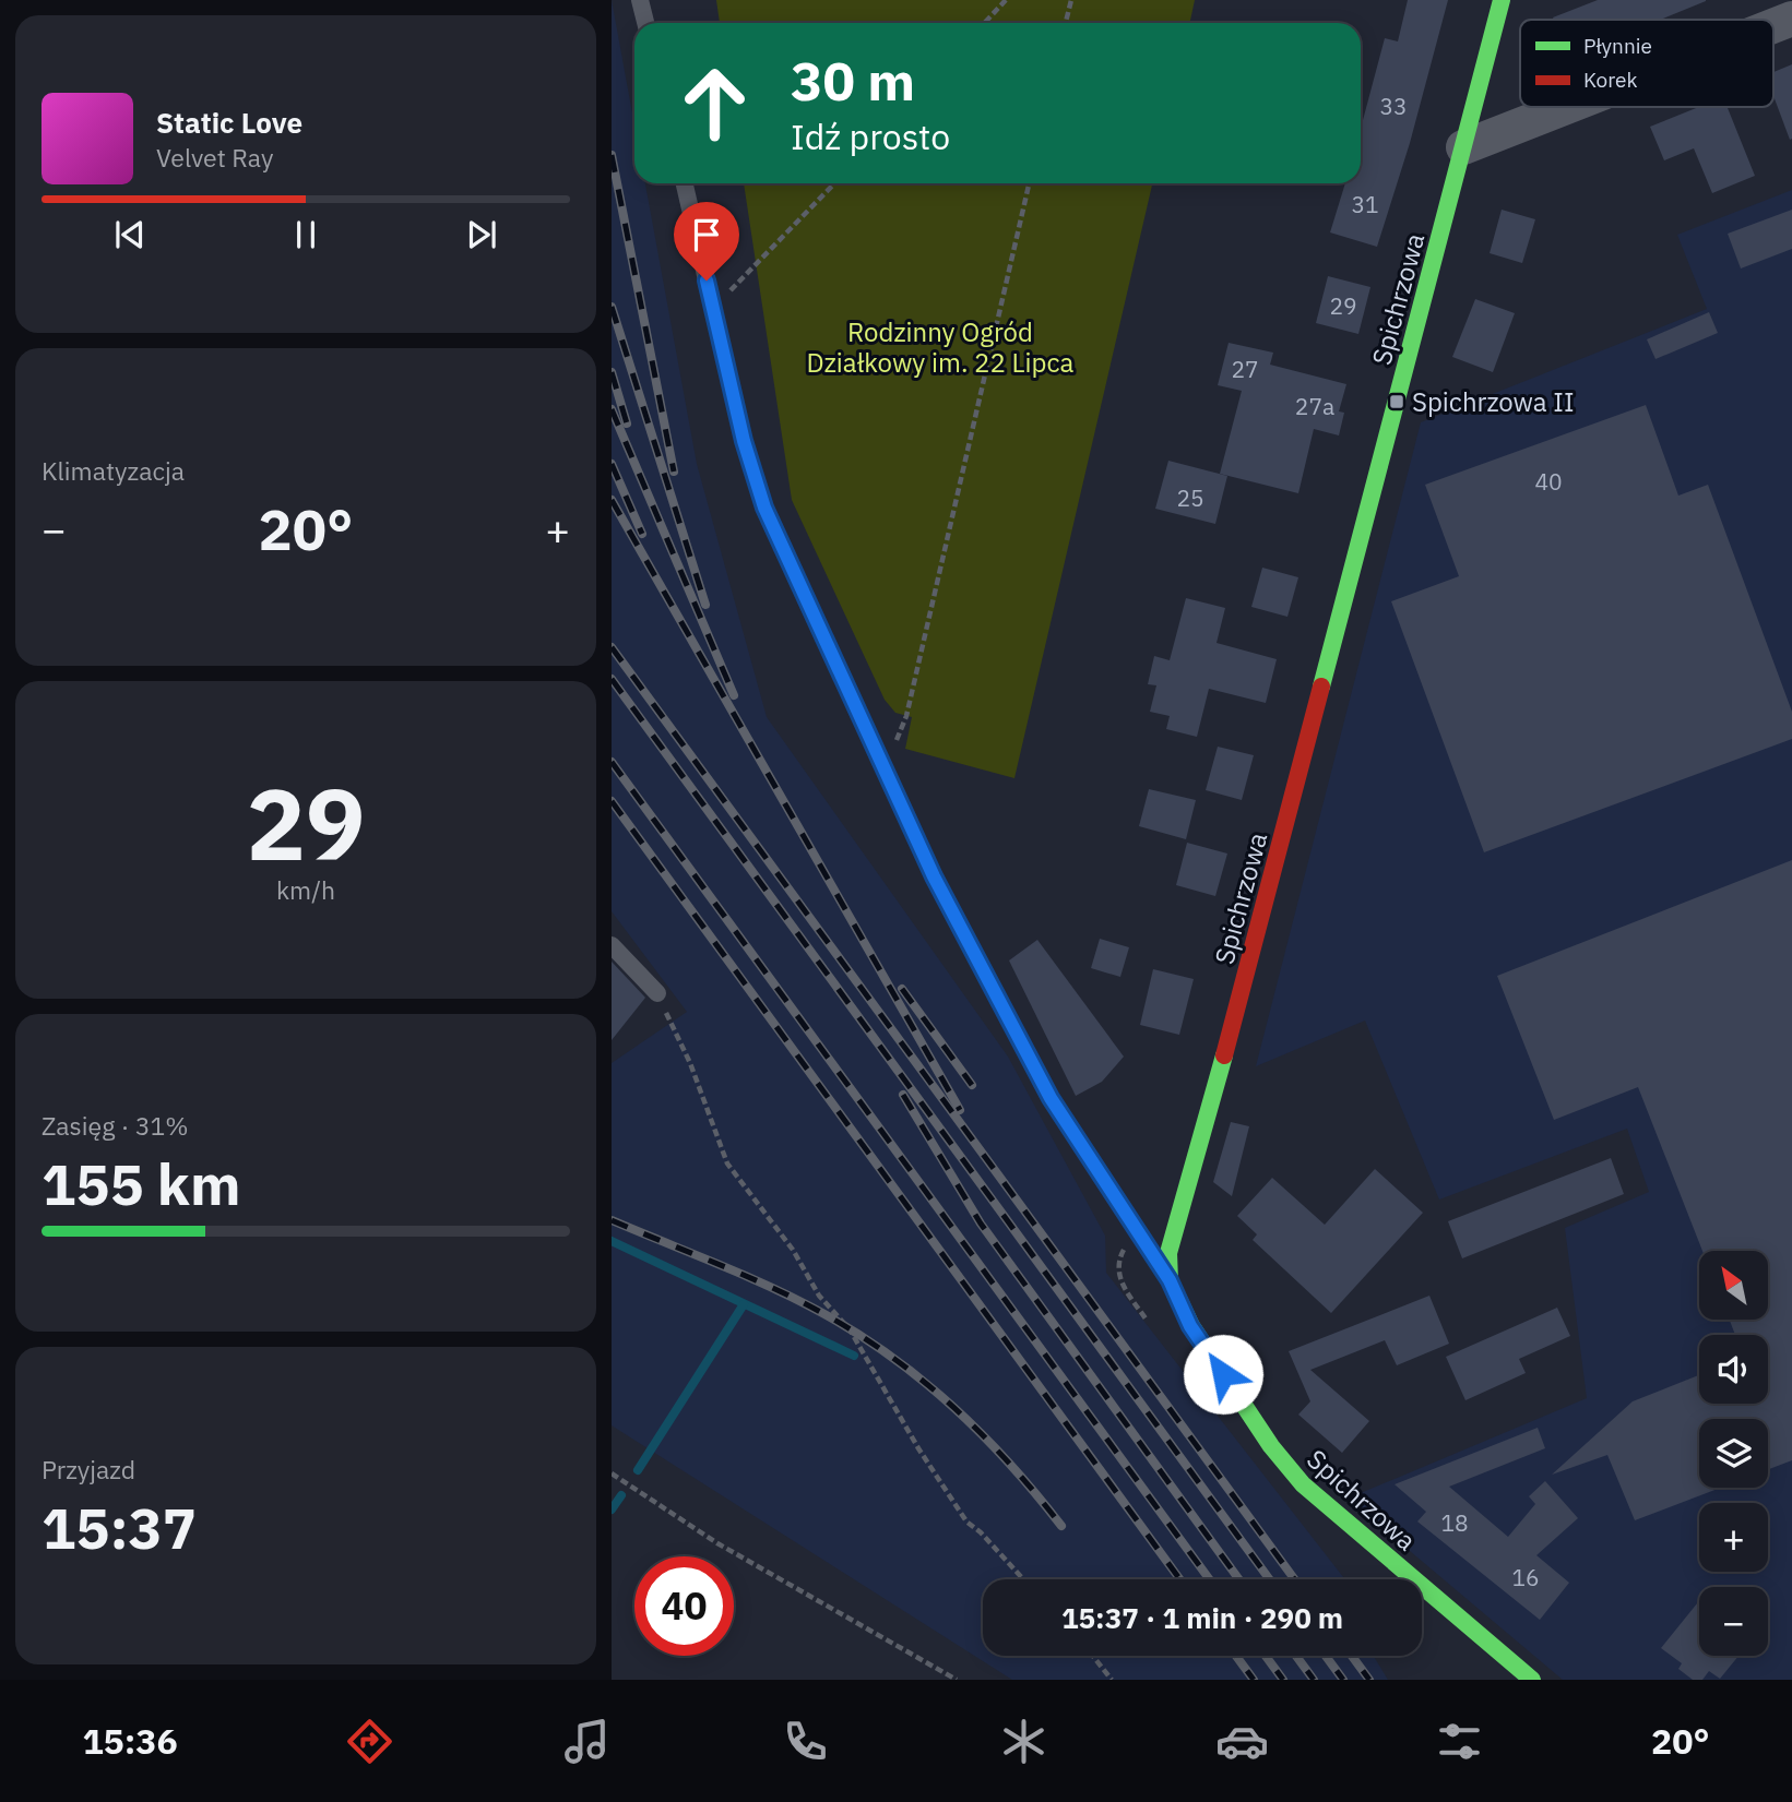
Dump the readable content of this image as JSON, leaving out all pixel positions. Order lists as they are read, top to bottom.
{
  "streets": {
    "street": ["Spichrzowa"]
  },
  "parks": ["Rodzinny Ogród Działkowy im. 22 Lipca"],
  "places": {
    "transit": ["Spichrzowa II"]
  },
  "house_numbers": [
    "33",
    "31",
    "29",
    "27",
    "27a",
    "40",
    "25",
    "18",
    "16"
  ],
  "legend": ["Płynnie", "Korek"],
  "north": "top left",
  "page": {
    "turn": ["30 m", "Idź prosto"],
    "song": ["Static Love", "Velvet Ray"],
    "tile": [
      "Klimatyzacja",
      ["29", "km/h"],
      ["Zasięg · 31%", "155 km"],
      ["Przyjazd", "15:37"]
    ],
    "heat": ["−", "20°", "+"],
    "map_buttons": ["+", "−"],
    "limit": "40",
    "trip": "15:37 · 1 min · 290 m",
    "tabs": ["15:36", "20°"]
  }
}
